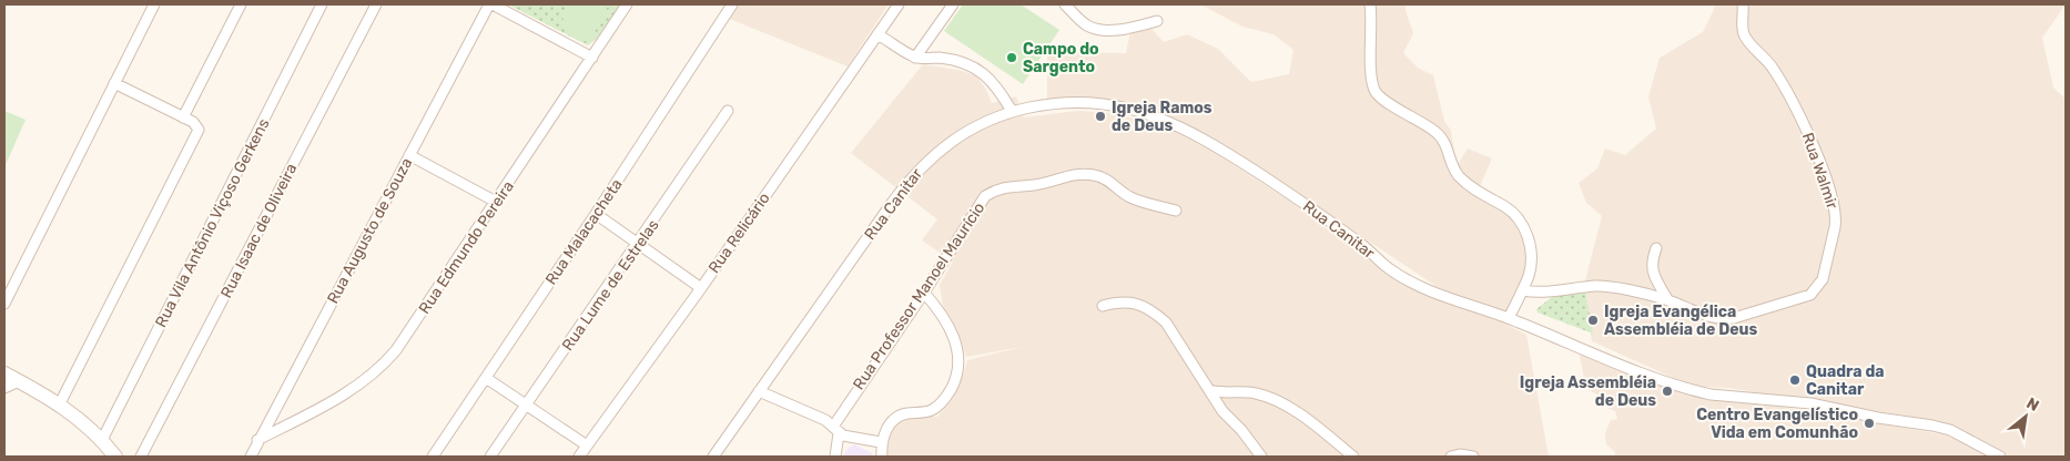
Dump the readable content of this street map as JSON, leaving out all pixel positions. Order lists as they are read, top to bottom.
{
  "streets": {
    "street": [
      "Rua Walmir",
      "Rua Canitar",
      "Rua Vila Antônio Viçoso Gerkens",
      "Rua Isaac de Oliveira",
      "Rua Augusto de Souza",
      "Rua Malacacheta",
      "Rua Relicário",
      "Rua Edmundo Pereira",
      "Rua Lume de Estrelas",
      "Rua Professor Manoel Maurício"
    ]
  },
  "crossings": [
    ["Rua Augusto de Souza", "Rua Edmundo Pereira"]
  ],
  "places": [
    "Campo do Sargento",
    "Igreja Ramos de Deus",
    "Igreja Evangélica Assembléia de Deus",
    "Quadra da Canitar",
    "Igreja Assembléia de Deus",
    "Centro Evangelístico Vida em Comunhão"
  ],
  "north": "top right"
}
